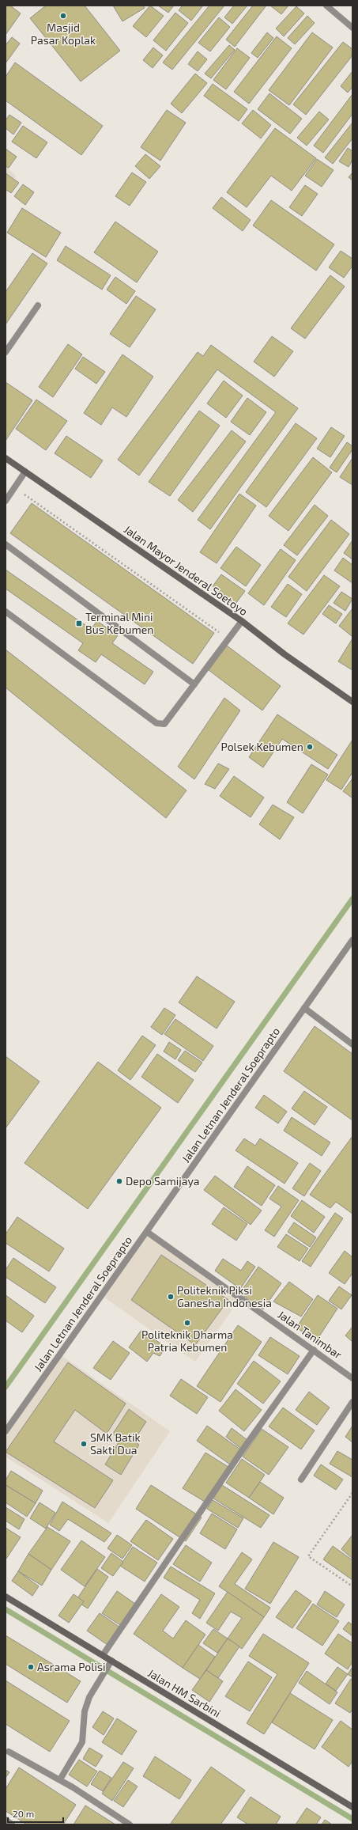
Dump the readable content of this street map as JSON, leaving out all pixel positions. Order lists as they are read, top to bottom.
{
  "streets": {
    "main road": ["Jalan Mayor Jenderal Soetoyo", "Jalan HM Sarbini"],
    "street": ["Jalan Letnan Jenderal Soeprapto", "Jalan Tanimbar"]
  },
  "crossings": [
    ["Jalan Letnan Jenderal Soeprapto", "Jalan Tanimbar"]
  ],
  "places": {
    "other": [
      "Masjid Pasar Koplak",
      "Polsek Kebumen",
      "Depo Samijaya",
      "Politeknik Piksi Ganesha Indonesia",
      "Politeknik Dharma Patria Kebumen",
      "SMK Batik Sakti Dua",
      "Asrama Polisi"
    ],
    "transit": ["Terminal Mini Bus Kebumen"]
  },
  "scale_bar": "20 m"
}
